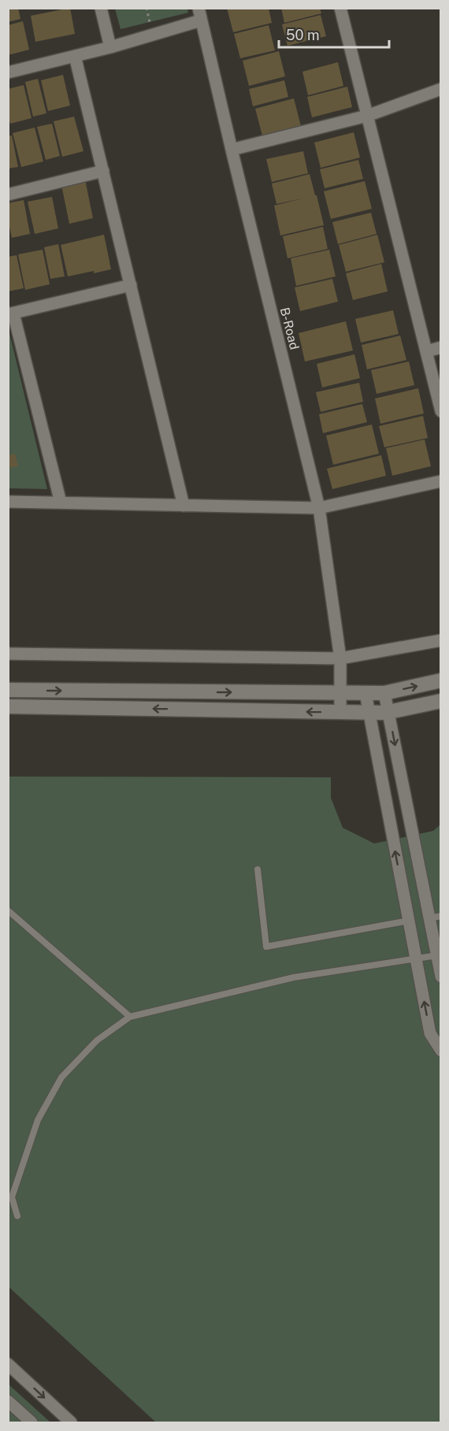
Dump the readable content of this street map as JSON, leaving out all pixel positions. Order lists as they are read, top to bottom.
{
  "streets": {
    "street": ["B-Road"]
  },
  "scale_bar": "50 m"
}
